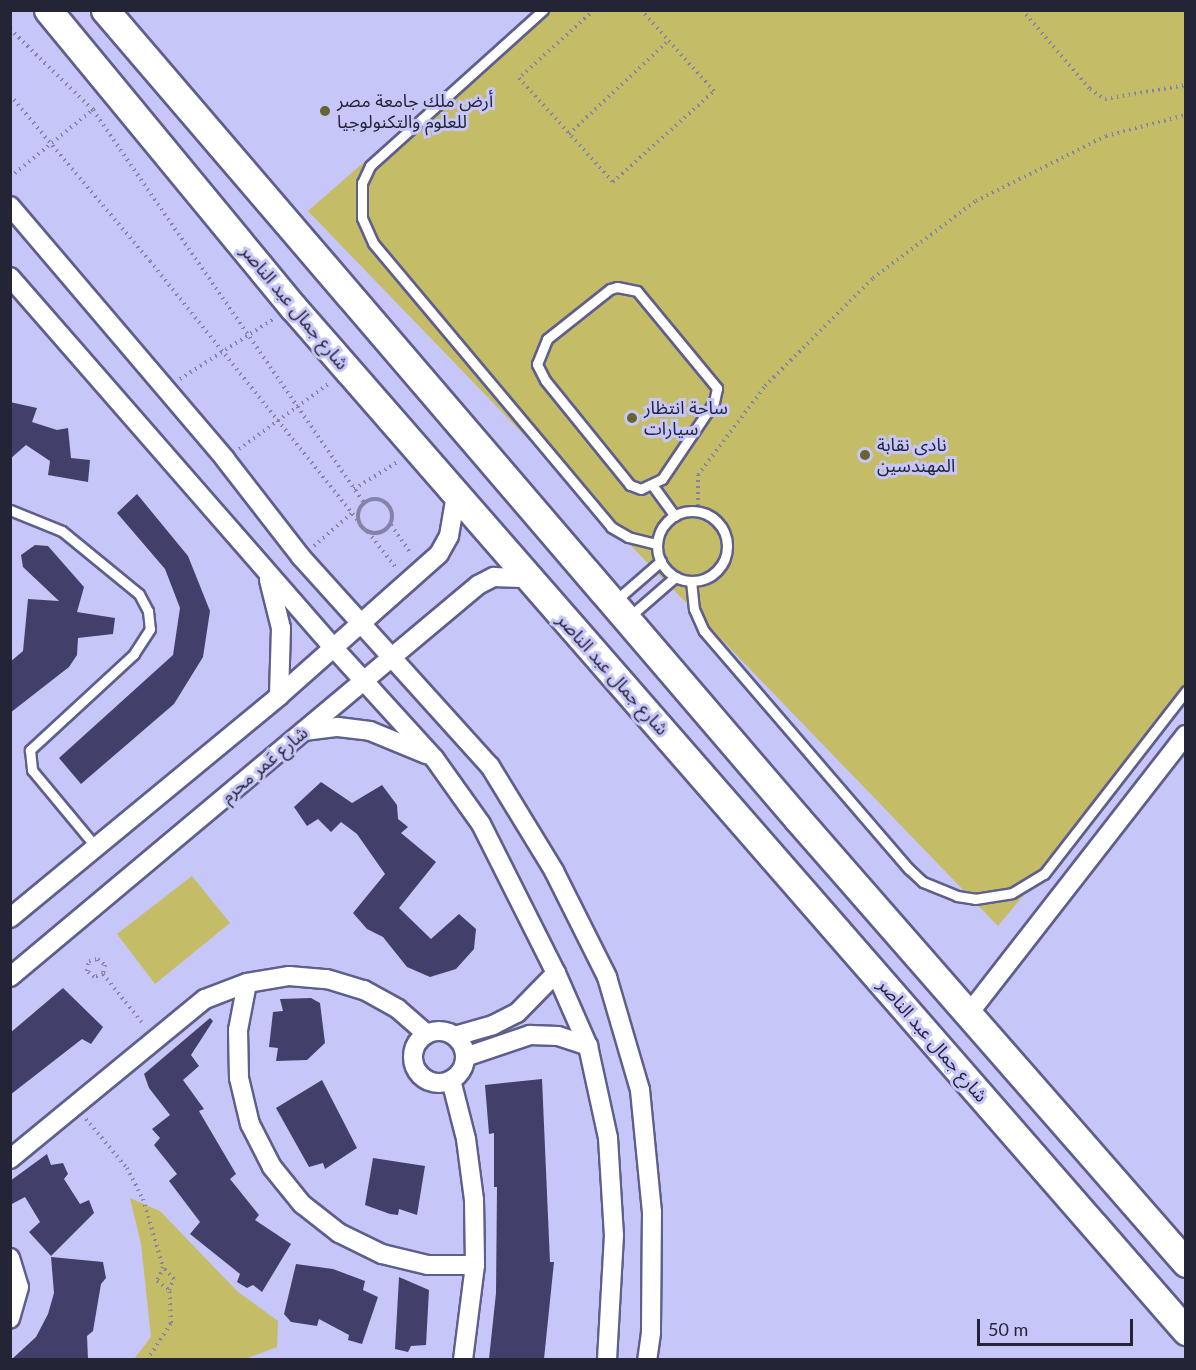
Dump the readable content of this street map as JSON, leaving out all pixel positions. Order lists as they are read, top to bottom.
{
  "streets": {
    "main road": ["شارع جمال عبد الناصر"],
    "street": ["شارع عَمر محرم"]
  },
  "crossings": [
    ["شارع جمال عبد الناصر", "شارع عَمر محرم"]
  ],
  "places": ["أرض ملك جامعة مصر للعلوم والتكنولوجيا", "ساحة انتظار سيارات", "نادى نقابة المهندسين"],
  "scale_bar": "50 m"
}
